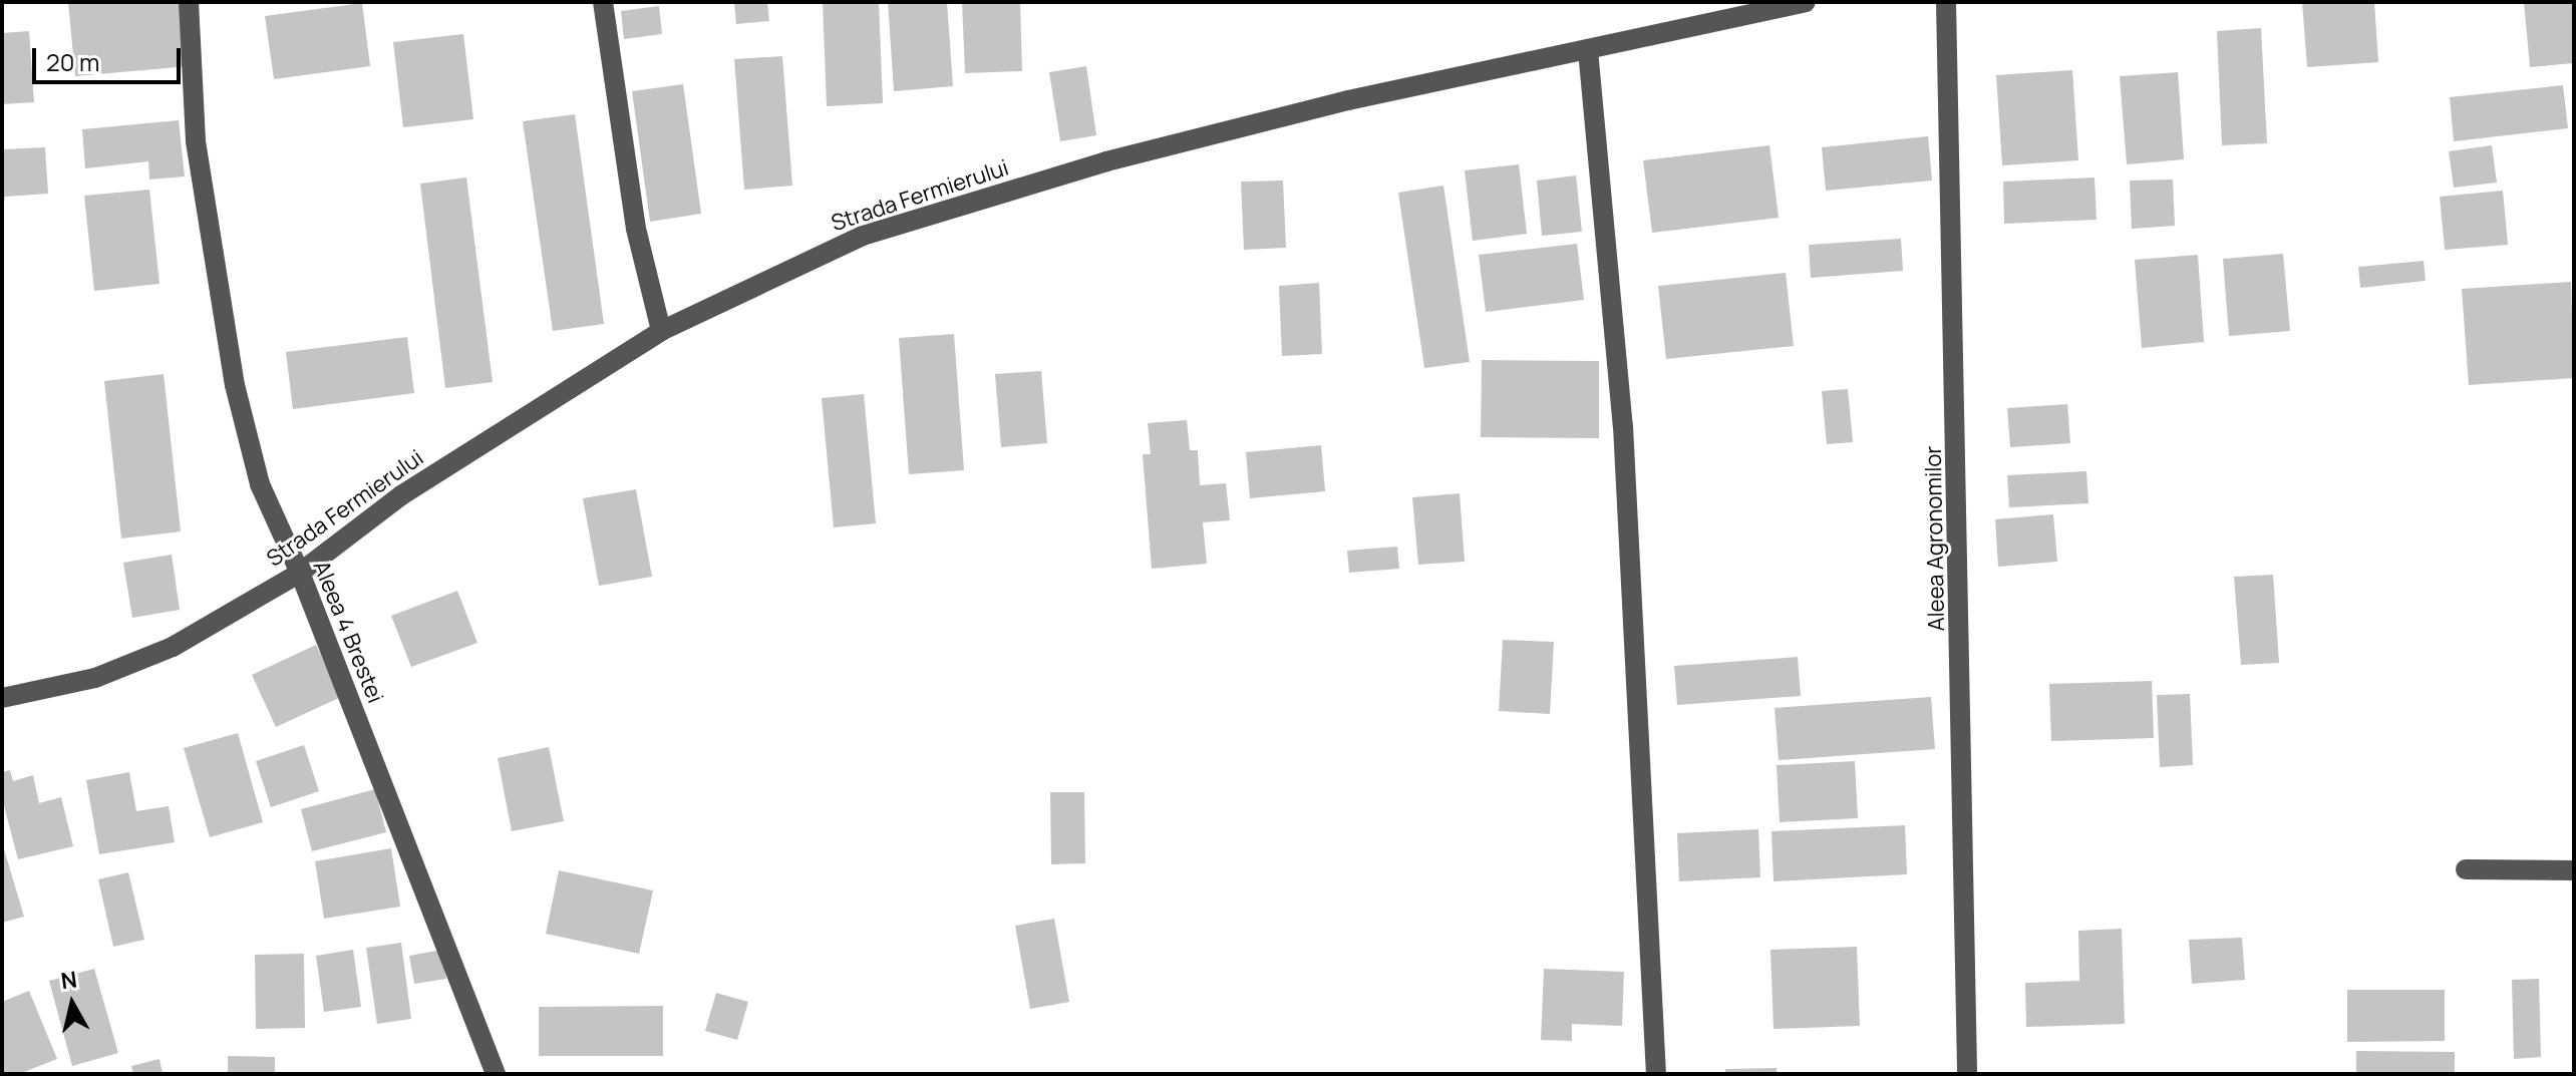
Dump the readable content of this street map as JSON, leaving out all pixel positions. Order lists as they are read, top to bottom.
{
  "streets": {
    "street": ["Strada Fermierului", "Aleea Agronomilor", "Aleea 4 Brestei"]
  },
  "crossings": [
    ["Strada Fermierului", "Aleea 4 Brestei"]
  ],
  "scale_bar": "20 m",
  "north": "top"
}
